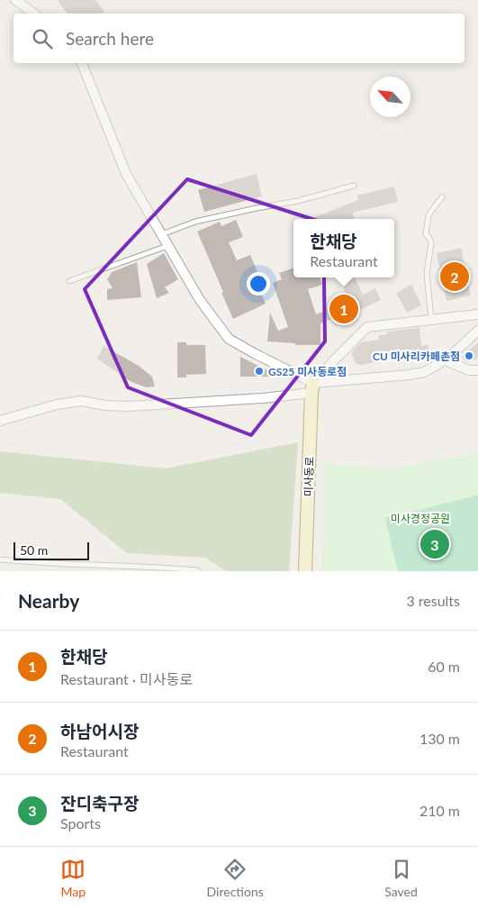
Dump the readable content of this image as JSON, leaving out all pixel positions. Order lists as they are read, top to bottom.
{
  "streets": {
    "street": ["미사동로"]
  },
  "parks": ["미사경정공원"],
  "places": ["CU 미사리카페촌점", "GS25 미사동로점"],
  "scale_bar": "50 m",
  "north": "top left",
  "page": {
    "search": "Search here",
    "popup": ["한채당", "Restaurant"],
    "pins": ["2", "1", "3"],
    "scale": "50 m",
    "heading": ["Nearby", "3 results"],
    "list": [
      {
        "mark": "1",
        "name": "한채당",
        "note": "Restaurant · 미사동로",
        "value": "60 m"
      },
      {
        "mark": "2",
        "name": "하남어시장",
        "note": "Restaurant",
        "value": "130 m"
      },
      {
        "mark": "3",
        "name": "잔디축구장",
        "note": "Sports",
        "value": "210 m"
      }
    ],
    "nav": ["Map", "Directions", "Saved"]
  }
}
